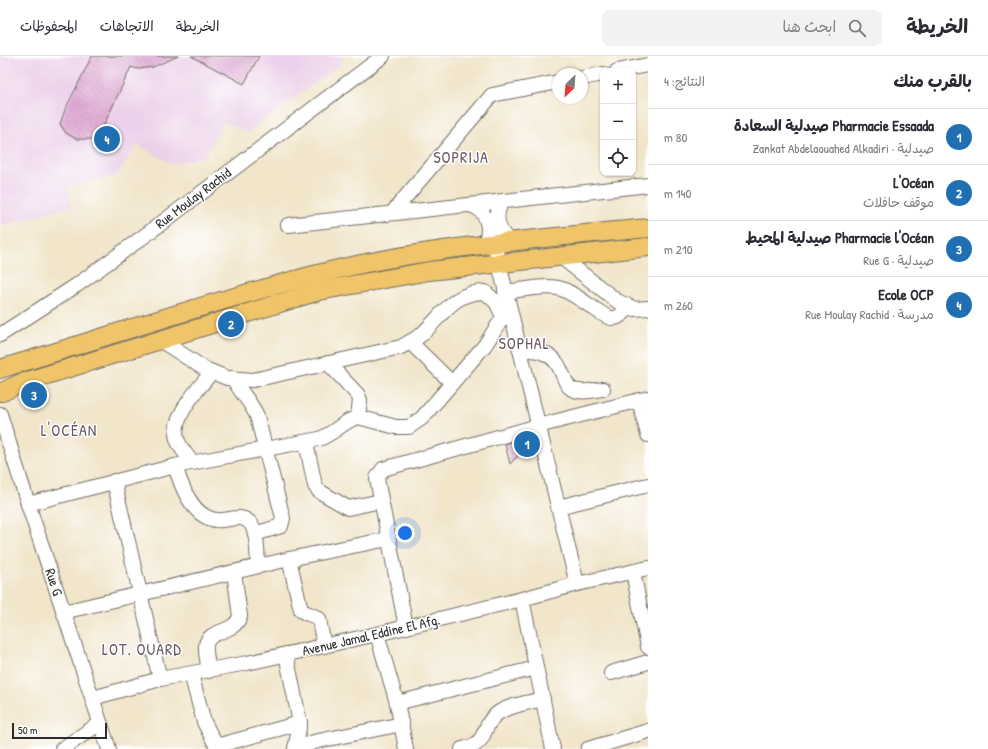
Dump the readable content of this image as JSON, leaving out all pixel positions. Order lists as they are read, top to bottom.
{
  "streets": {
    "street": ["Rue Moulay Rachid", "Rue G", "Avenue Jamal Eddine El Afg."]
  },
  "crossings": [
    ["Rue G", "Avenue Jamal Eddine El Afg."]
  ],
  "districts": [
    "SOPRIJA",
    "SOPHAL",
    "L'OCÉAN",
    "LOT. OUARD"
  ],
  "scale_bar": "50 m",
  "north": "bottom left",
  "page": {
    "header": "الخريطة",
    "search": "ابحث هنا",
    "nav": ["الخريطة", "الاتجاهات", "المحفوظات"],
    "heading": ["بالقرب منك", "النتائج: 4"],
    "map_buttons": ["+", "−"],
    "list": [
      {
        "mark": "1",
        "name": "Pharmacie Essaada صيدلية السعادة",
        "note": "صيدلية · Zankat Abdelaouahed Alkadiri",
        "value": "80 m"
      },
      {
        "mark": "2",
        "name": "L'Océan",
        "note": "موقف حافلات",
        "value": "140 m"
      },
      {
        "mark": "3",
        "name": "Pharmacie l'Océan صيدلية المحيط",
        "note": "صيدلية · Rue G",
        "value": "210 m"
      },
      {
        "mark": "4",
        "name": "Ecole OCP",
        "note": "مدرسة · Rue Moulay Rachid",
        "value": "260 m"
      }
    ],
    "pins": [
      "4",
      "2",
      "3",
      "1"
    ],
    "scale": "50 m"
  }
}
